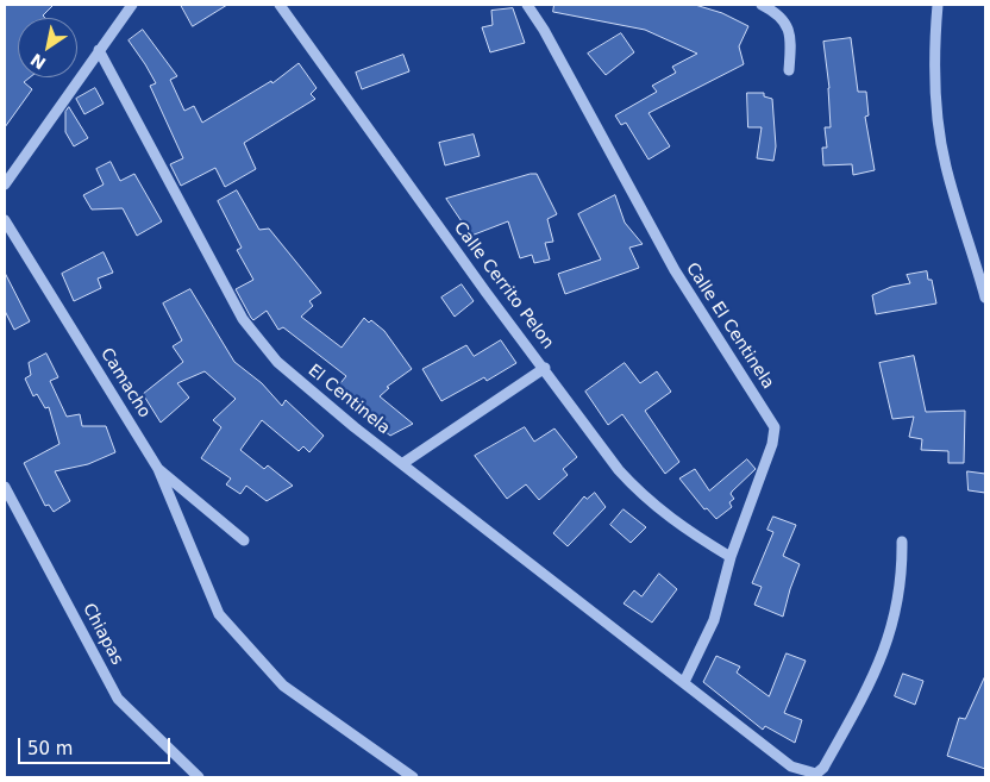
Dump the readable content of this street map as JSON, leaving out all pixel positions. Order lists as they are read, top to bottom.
{
  "streets": {
    "street": [
      "Calle Cerrito Pelon",
      "Calle El Centinela",
      "Camacho",
      "El Centinela",
      "Chiapas"
    ]
  },
  "crossings": [
    ["Calle Cerrito Pelon", "Calle El Centinela"],
    ["Calle El Centinela", "El Centinela"]
  ],
  "scale_bar": "50 m",
  "north": "bottom left"
}
